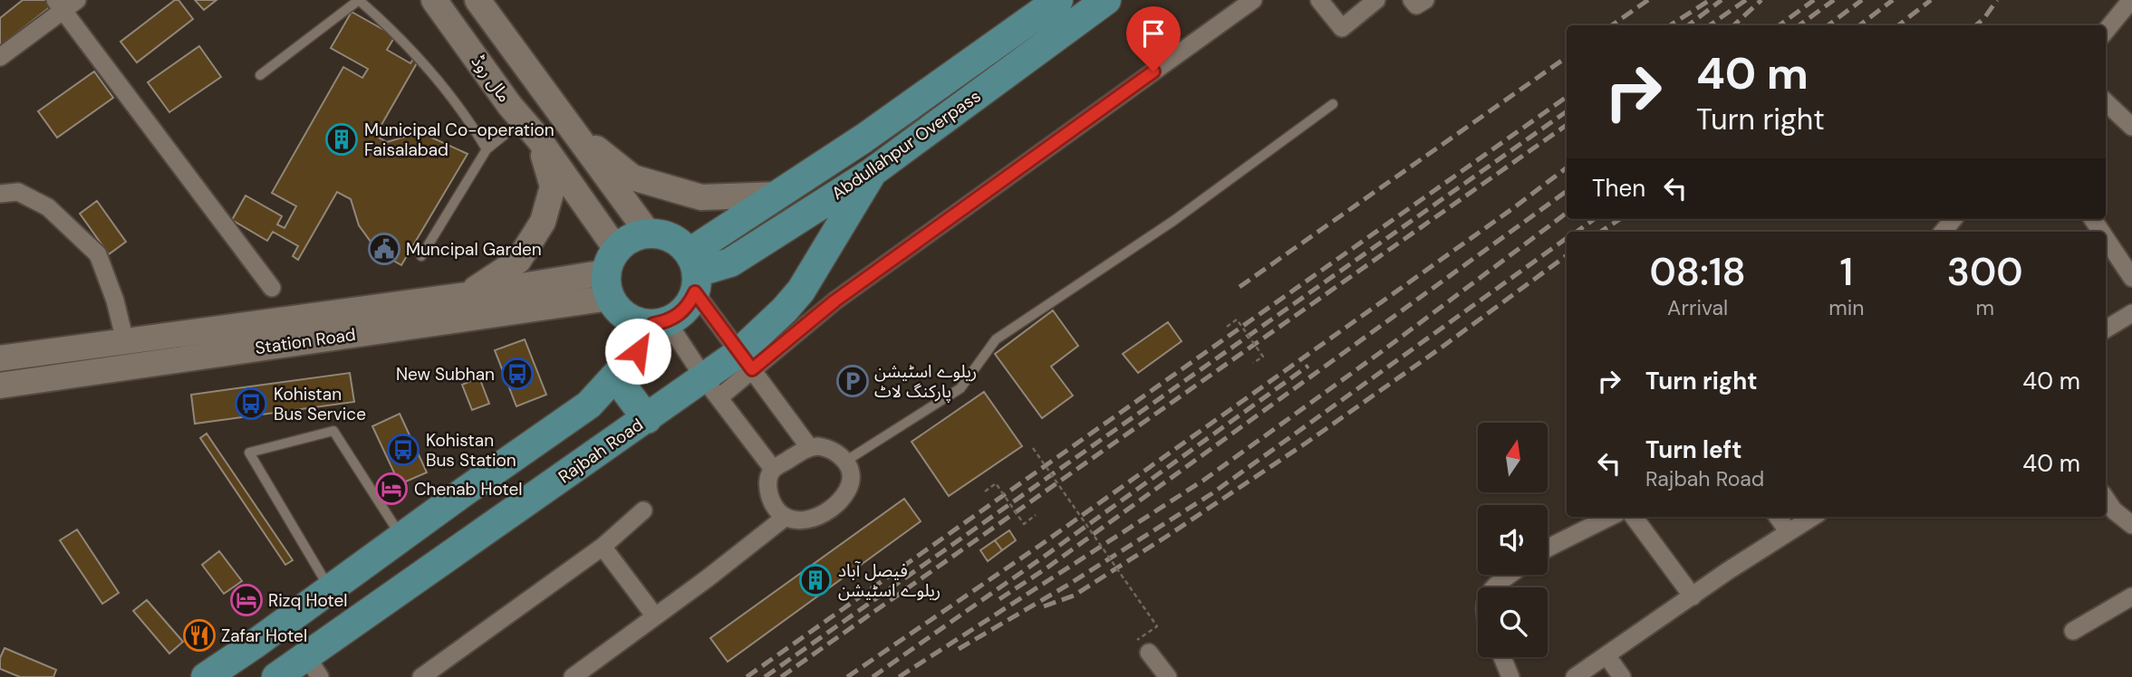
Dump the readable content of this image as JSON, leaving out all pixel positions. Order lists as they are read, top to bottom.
{
  "streets": {
    "main road": [
      "مال روڈ",
      "Abdullahpur Overpass",
      "Station Road",
      "Rajbah Road"
    ]
  },
  "crossings": [
    ["مال روڈ", "Abdullahpur Overpass"],
    ["مال روڈ", "Station Road"],
    ["Abdullahpur Overpass", "Station Road"],
    ["Abdullahpur Overpass", "Rajbah Road"]
  ],
  "places": {
    "building": ["Municipal Co-operation Faisalabad", "فیصل آباد ریلوے اسٹیشن"],
    "public building": ["Muncipal Garden"],
    "bus stop": ["New Subhan", "Kohistan Bus Service", "Kohistan Bus Station"],
    "parking": ["ریلوے اسٹیشن پارکنگ لاٹ"],
    "hotel": ["Chenab Hotel", "Rizq Hotel"],
    "restaurant": ["Zafar Hotel"]
  },
  "north": "top",
  "page": {
    "turn": ["40 m", "Turn right"],
    "then": "Then",
    "eta": [
      "08:18",
      "Arrival",
      "1",
      "min",
      "300",
      "m"
    ],
    "list": [
      {
        "name": "Turn right",
        "value": "40 m"
      },
      {
        "name": "Turn left",
        "note": "Rajbah Road",
        "value": "40 m"
      }
    ]
  }
}
